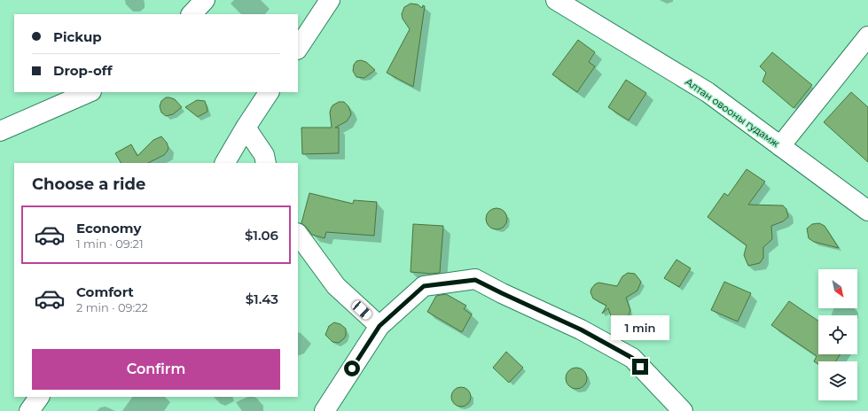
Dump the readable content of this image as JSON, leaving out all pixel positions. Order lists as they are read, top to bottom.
{
  "streets": {
    "street": ["Алтан овооны гудамж"]
  },
  "north": "bottom right",
  "page": {
    "banner": ["Pickup", "Drop-off"],
    "heading": "Choose a ride",
    "list": [
      {
        "name": "Economy",
        "note": "1 min · 09:21",
        "value": "$1.06"
      },
      {
        "name": "Comfort",
        "note": "2 min · 09:22",
        "value": "$1.43"
      }
    ],
    "bubble": "1 min",
    "buttons": "Confirm"
  }
}
